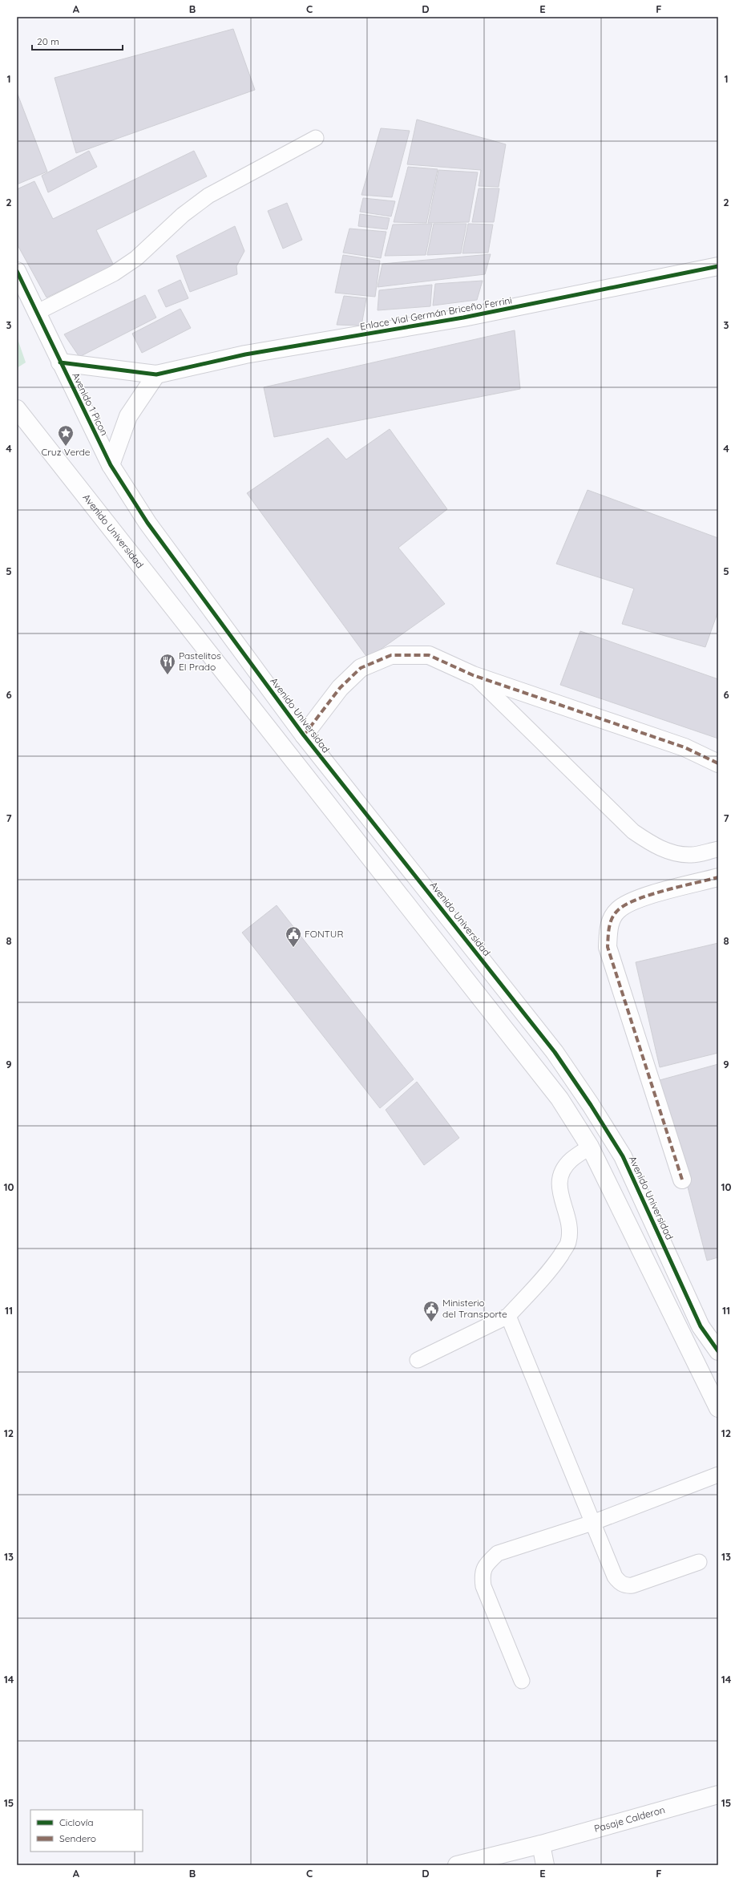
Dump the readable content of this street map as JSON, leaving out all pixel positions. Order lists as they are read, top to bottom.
{
  "streets": {
    "street": [
      "Enlace Vial Germán Briceño Ferrini",
      "Avenido 1 Picon",
      "Avenido Universidad",
      "Pasaje Calderon"
    ]
  },
  "crossings": [
    ["Enlace Vial Germán Briceño Ferrini", "Avenido 1 Picon"],
    ["Avenido 1 Picon", "Avenido Universidad"]
  ],
  "places": {
    "place": ["Cruz Verde"],
    "restaurant": ["Pastelitos El Prado"],
    "public building": ["FONTUR", "Ministerio del Transporte"]
  },
  "legend": ["Ciclovía", "Sendero"],
  "scale_bar": "20 m",
  "grid": {
    "columns": [
      "A",
      "B",
      "C",
      "D",
      "E",
      "F"
    ],
    "rows": [
      "1",
      "2",
      "3",
      "4",
      "5",
      "6",
      "7",
      "8",
      "9",
      "10",
      "11",
      "12",
      "13",
      "14",
      "15"
    ]
  }
}
